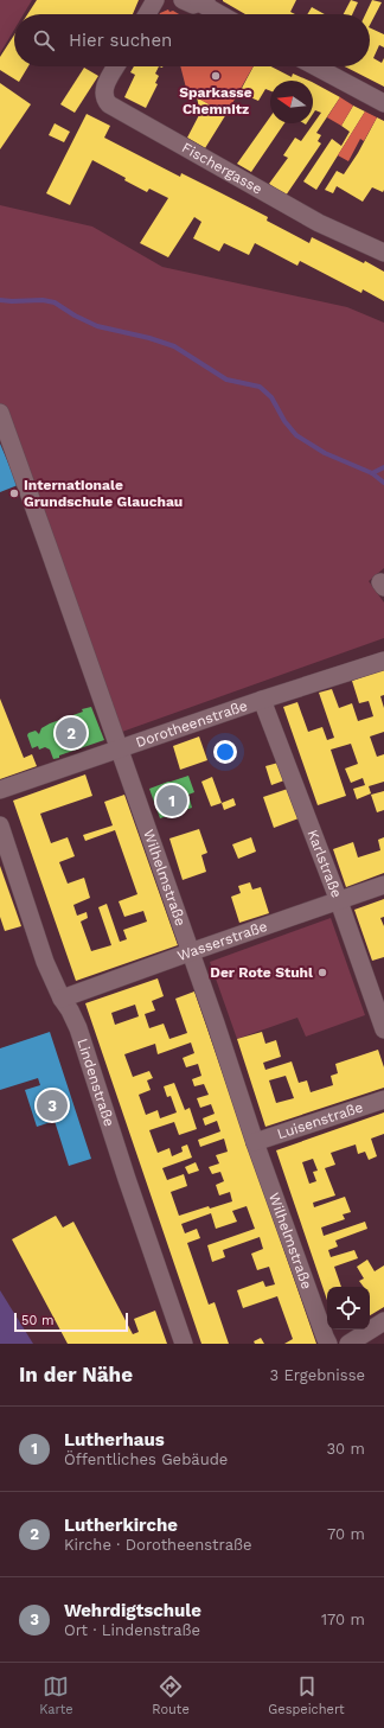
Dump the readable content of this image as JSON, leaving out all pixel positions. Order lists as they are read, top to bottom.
{
  "streets": {
    "street": [
      "Fischergasse",
      "Dorotheenstraße",
      "Karlstraße",
      "Wilhelmstraße",
      "Wasserstraße",
      "Lindenstraße",
      "Luisenstraße"
    ]
  },
  "crossings": [
    ["Dorotheenstraße", "Karlstraße"],
    ["Dorotheenstraße", "Wilhelmstraße"],
    ["Karlstraße", "Wasserstraße"],
    ["Wilhelmstraße", "Wasserstraße"],
    ["Wilhelmstraße", "Luisenstraße"],
    ["Wasserstraße", "Lindenstraße"]
  ],
  "places": ["Sparkasse Chemnitz", "Internationale Grundschule Glauchau", "Der Rote Stuhl"],
  "scale_bar": "50 m",
  "north": "left",
  "page": {
    "search": "Hier suchen",
    "pins": ["2", "1", "3"],
    "scale": "50 m",
    "heading": ["In der Nähe", "3 Ergebnisse"],
    "list": [
      {
        "mark": "1",
        "name": "Lutherhaus",
        "note": "Öffentliches Gebäude",
        "value": "30 m"
      },
      {
        "mark": "2",
        "name": "Lutherkirche",
        "note": "Kirche · Dorotheenstraße",
        "value": "70 m"
      },
      {
        "mark": "3",
        "name": "Wehrdigtschule",
        "note": "Ort · Lindenstraße",
        "value": "170 m"
      }
    ],
    "nav": ["Karte", "Route", "Gespeichert"]
  }
}
